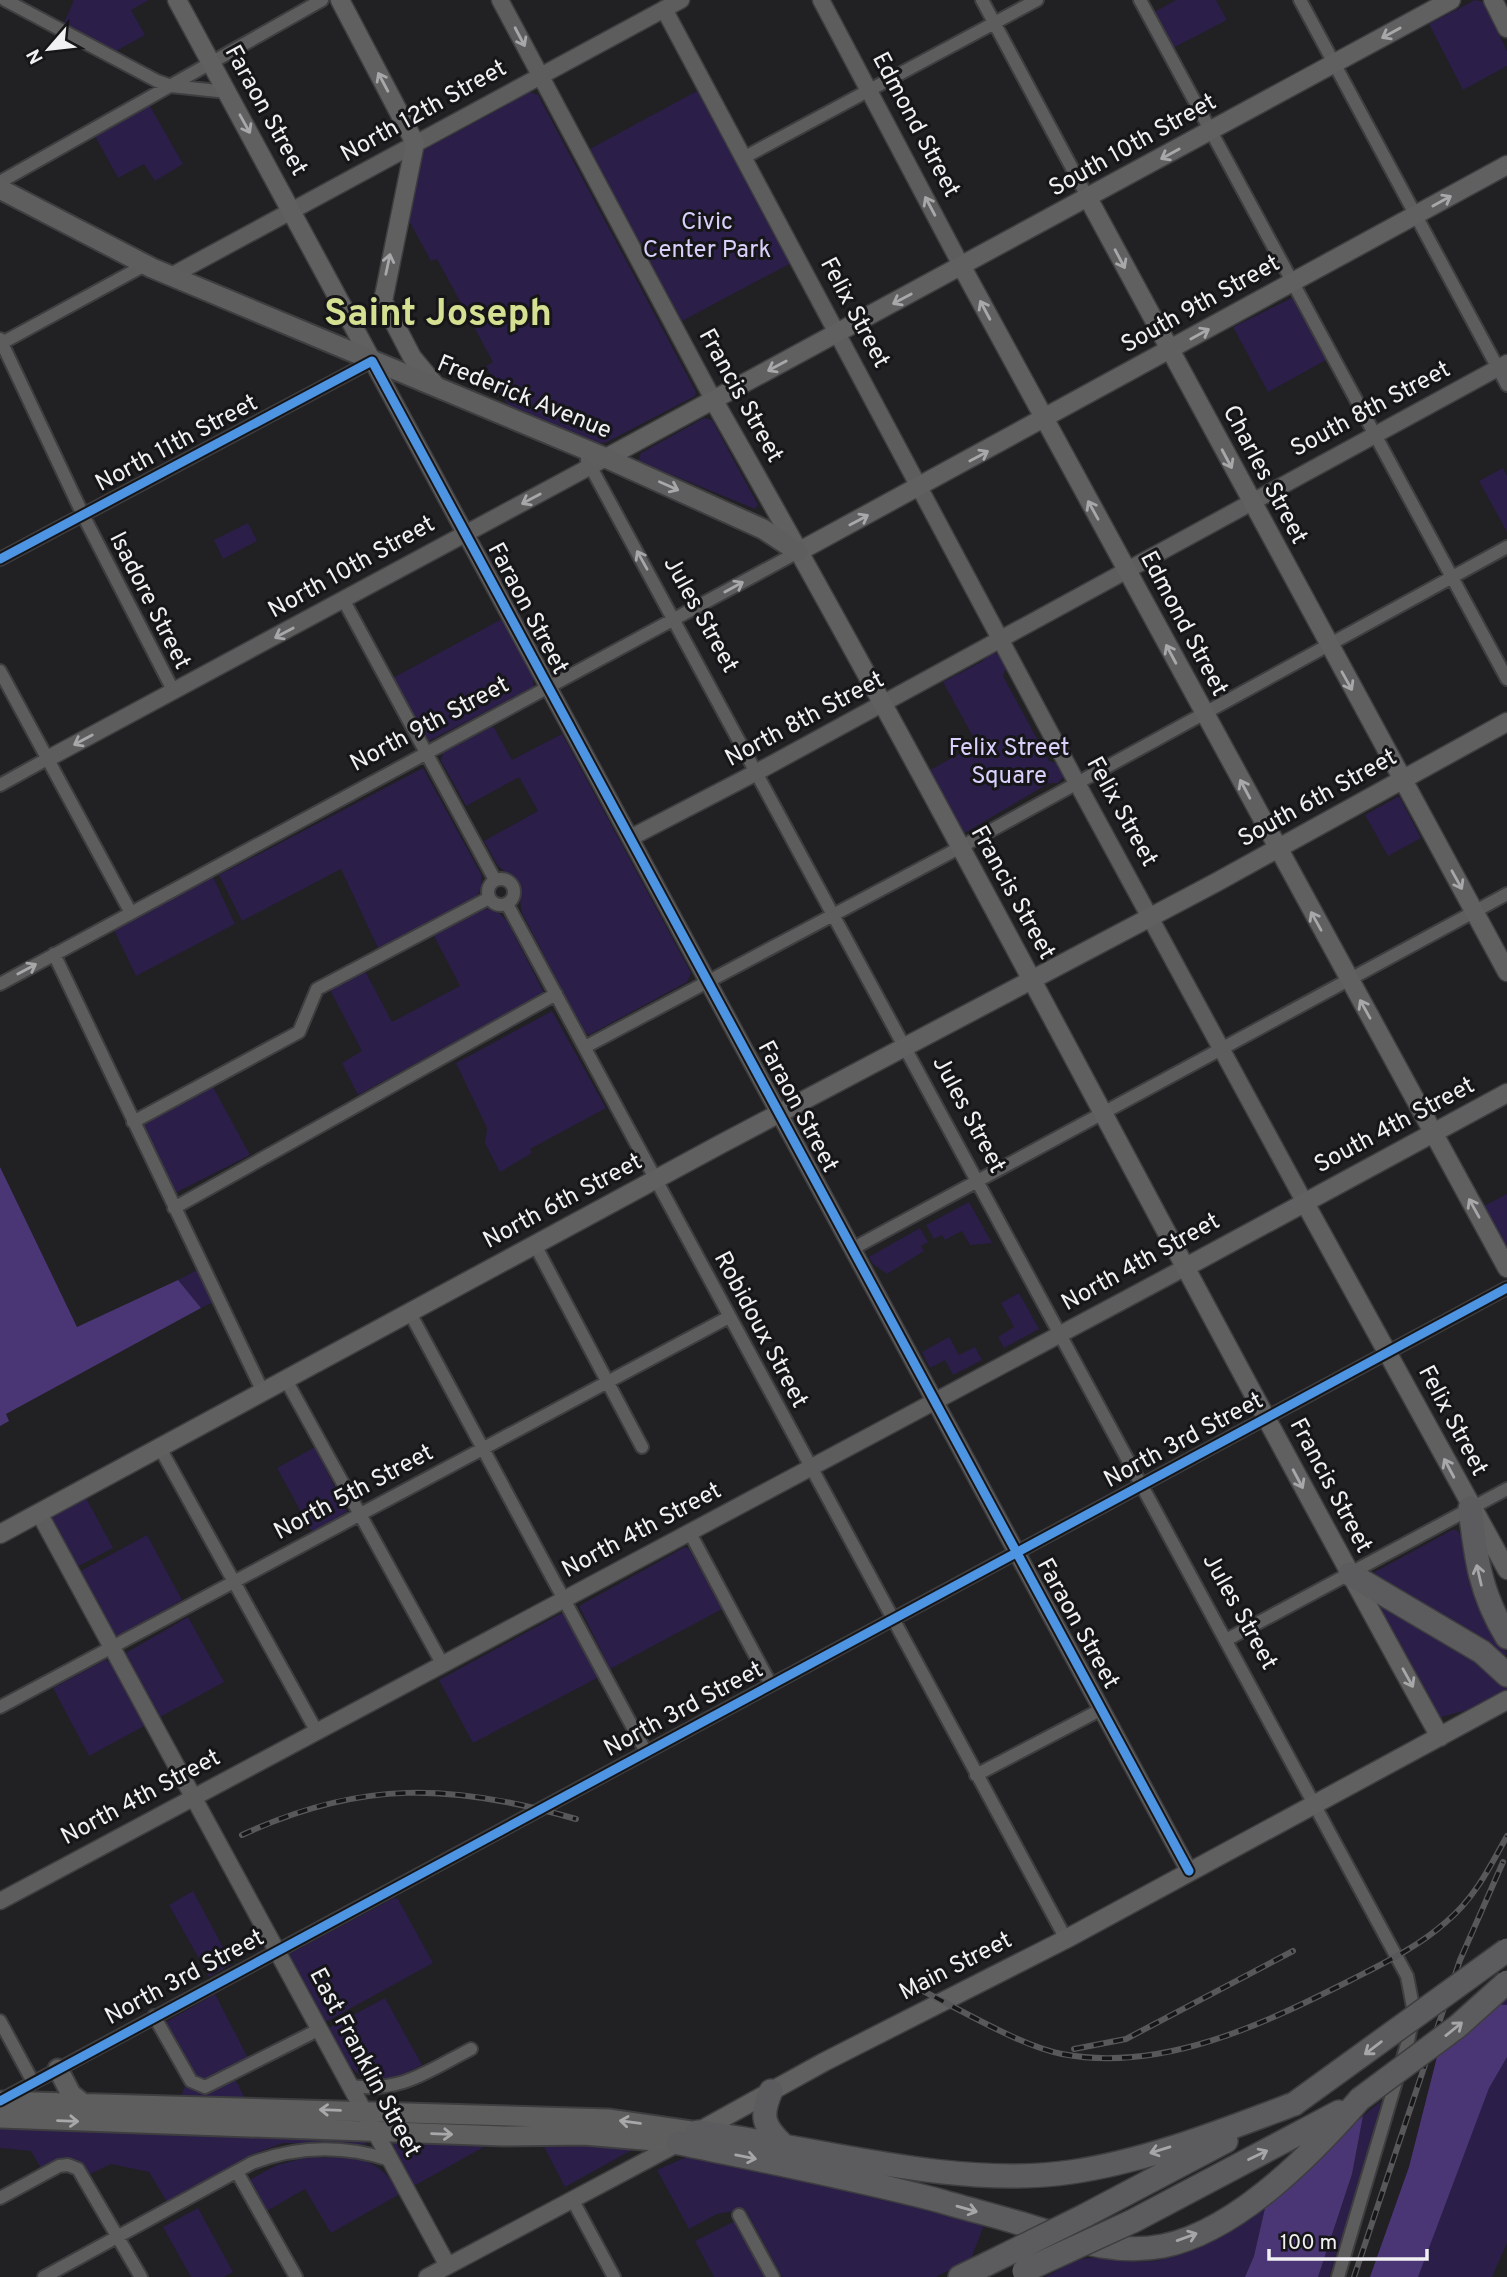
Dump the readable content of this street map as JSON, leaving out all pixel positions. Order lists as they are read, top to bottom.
{
  "streets": {
    "main road": [
      "Faraon Street",
      "Edmond Street",
      "South 10th Street",
      "South 9th Street",
      "Felix Street",
      "Francis Street",
      "Frederick Avenue",
      "Charles Street",
      "North 10th Street",
      "North 9th Street",
      "South 6th Street",
      "South 4th Street",
      "North 6th Street",
      "North 4th Street",
      "Main Street"
    ],
    "street": [
      "North 12th Street",
      "South 8th Street",
      "North 11th Street",
      "Isadore Street",
      "Jules Street",
      "North 8th Street",
      "Robidoux Street",
      "North 3rd Street",
      "North 5th Street",
      "East Franklin Street"
    ]
  },
  "crossings": [
    ["Faraon Street", "North 12th Street"],
    ["Faraon Street", "Frederick Avenue"],
    ["Faraon Street", "North 11th Street"],
    ["Faraon Street", "North 10th Street"],
    ["Faraon Street", "North 8th Street"],
    ["Faraon Street", "North 9th Street"],
    ["Faraon Street", "North 6th Street"],
    ["Faraon Street", "North 4th Street"],
    ["Faraon Street", "North 3rd Street"],
    ["Faraon Street", "Main Street"],
    ["North 12th Street", "Felix Street"],
    ["North 12th Street", "Francis Street"],
    ["North 12th Street", "Frederick Avenue"],
    ["Edmond Street", "South 10th Street"],
    ["Edmond Street", "South 9th Street"],
    ["Edmond Street", "South 8th Street"],
    ["Edmond Street", "South 6th Street"],
    ["Edmond Street", "South 4th Street"],
    ["South 10th Street", "Felix Street"],
    ["South 10th Street", "Charles Street"],
    ["South 10th Street", "North 10th Street"],
    ["South 9th Street", "Felix Street"],
    ["South 9th Street", "Charles Street"],
    ["South 9th Street", "North 9th Street"],
    ["Felix Street", "South 8th Street"],
    ["Felix Street", "North 10th Street"],
    ["Felix Street", "North 8th Street"],
    ["Felix Street", "North 9th Street"],
    ["Felix Street", "South 6th Street"],
    ["Felix Street", "South 4th Street"],
    ["Felix Street", "North 6th Street"],
    ["Felix Street", "North 4th Street"],
    ["Felix Street", "North 3rd Street"],
    ["Francis Street", "Frederick Avenue"],
    ["Francis Street", "North 10th Street"],
    ["Francis Street", "North 8th Street"],
    ["Francis Street", "North 9th Street"],
    ["Francis Street", "North 6th Street"],
    ["Francis Street", "North 4th Street"],
    ["Francis Street", "North 3rd Street"],
    ["Francis Street", "Main Street"],
    ["Frederick Avenue", "North 11th Street"],
    ["Frederick Avenue", "North 10th Street"],
    ["Frederick Avenue", "Jules Street"],
    ["Frederick Avenue", "North 9th Street"],
    ["South 8th Street", "Charles Street"],
    ["South 8th Street", "North 8th Street"],
    ["North 11th Street", "Isadore Street"],
    ["Charles Street", "South 6th Street"],
    ["North 10th Street", "Isadore Street"],
    ["North 10th Street", "Jules Street"],
    ["Jules Street", "North 8th Street"],
    ["Jules Street", "North 9th Street"],
    ["Jules Street", "North 6th Street"],
    ["Jules Street", "North 4th Street"],
    ["Jules Street", "North 3rd Street"],
    ["Jules Street", "Main Street"],
    ["South 6th Street", "North 6th Street"],
    ["South 4th Street", "North 4th Street"],
    ["North 6th Street", "Robidoux Street"],
    ["North 6th Street", "East Franklin Street"],
    ["North 4th Street", "Robidoux Street"],
    ["North 4th Street", "East Franklin Street"],
    ["Robidoux Street", "North 3rd Street"],
    ["Robidoux Street", "North 5th Street"],
    ["Robidoux Street", "Main Street"],
    ["North 3rd Street", "East Franklin Street"],
    ["North 5th Street", "East Franklin Street"],
    ["Main Street", "East Franklin Street"]
  ],
  "one_way": [
    "Edmond Street",
    "South 10th Street",
    "South 9th Street",
    "North 10th Street"
  ],
  "districts": ["Saint Joseph"],
  "parks": ["Civic Center Park", "Felix Street Square"],
  "scale_bar": "100 m",
  "north": "bottom left"
}
